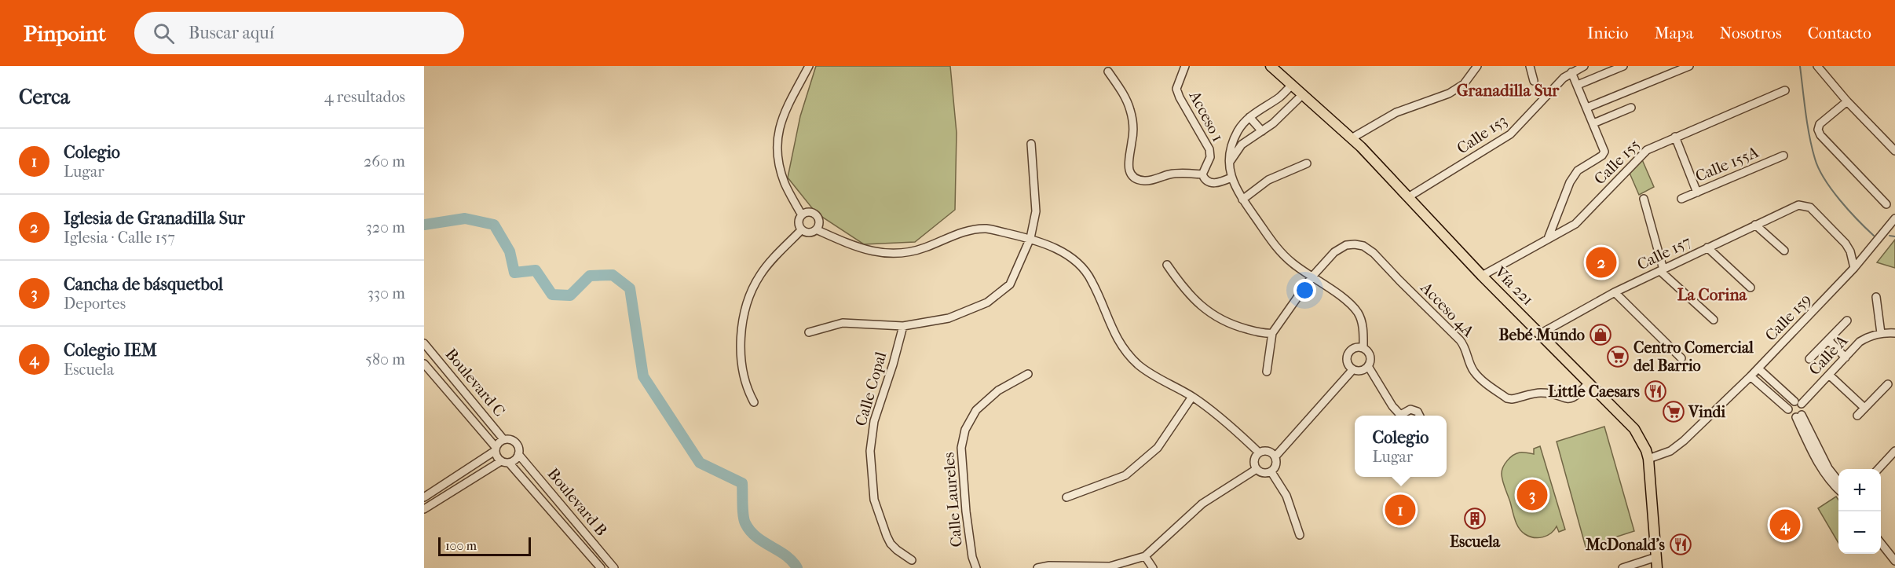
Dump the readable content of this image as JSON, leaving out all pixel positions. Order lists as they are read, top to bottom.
{
  "streets": {
    "main road": ["Vía 221"],
    "street": [
      "Acceso 1",
      "Calle 153",
      "Calle 155",
      "Calle 155A",
      "Calle 157",
      "Acceso 4A",
      "Calle 159",
      "Calle A",
      "Boulevard C",
      "Calle Copal",
      "Calle Laureles",
      "Boulevard B"
    ]
  },
  "crossings": [
    ["Calle 153", "Vía 221"],
    ["Calle 155", "Vía 221"],
    ["Calle 157", "Vía 221"],
    ["Calle 157", "Calle 159"],
    ["Vía 221", "Acceso 4A"],
    ["Vía 221", "Calle 159"],
    ["Boulevard C", "Boulevard B"]
  ],
  "districts": ["Granadilla Sur", "La Corina"],
  "places": {
    "shop": ["Bebé Mundo"],
    "supermarket": ["Centro Comercial del Barrio", "Vindi"],
    "restaurant": ["Little Caesars", "McDonald's"],
    "building": ["Escuela"]
  },
  "scale_bar": "100 m",
  "page": {
    "header": "Pinpoint",
    "search": "Buscar aquí",
    "nav": [
      "Inicio",
      "Mapa",
      "Nosotros",
      "Contacto"
    ],
    "heading": ["Cerca", "4 resultados"],
    "list": [
      {
        "mark": "1",
        "name": "Colegio",
        "note": "Lugar",
        "value": "260 m"
      },
      {
        "mark": "2",
        "name": "Iglesia de Granadilla Sur",
        "note": "Iglesia · Calle 157",
        "value": "320 m"
      },
      {
        "mark": "3",
        "name": "Cancha de básquetbol",
        "note": "Deportes",
        "value": "330 m"
      },
      {
        "mark": "4",
        "name": "Colegio IEM",
        "note": "Escuela",
        "value": "580 m"
      }
    ],
    "pins": [
      "2",
      "3",
      "1",
      "4"
    ],
    "popup": ["Colegio", "Lugar"],
    "map_buttons": ["+", "−"],
    "scale": "100 m"
  }
}
